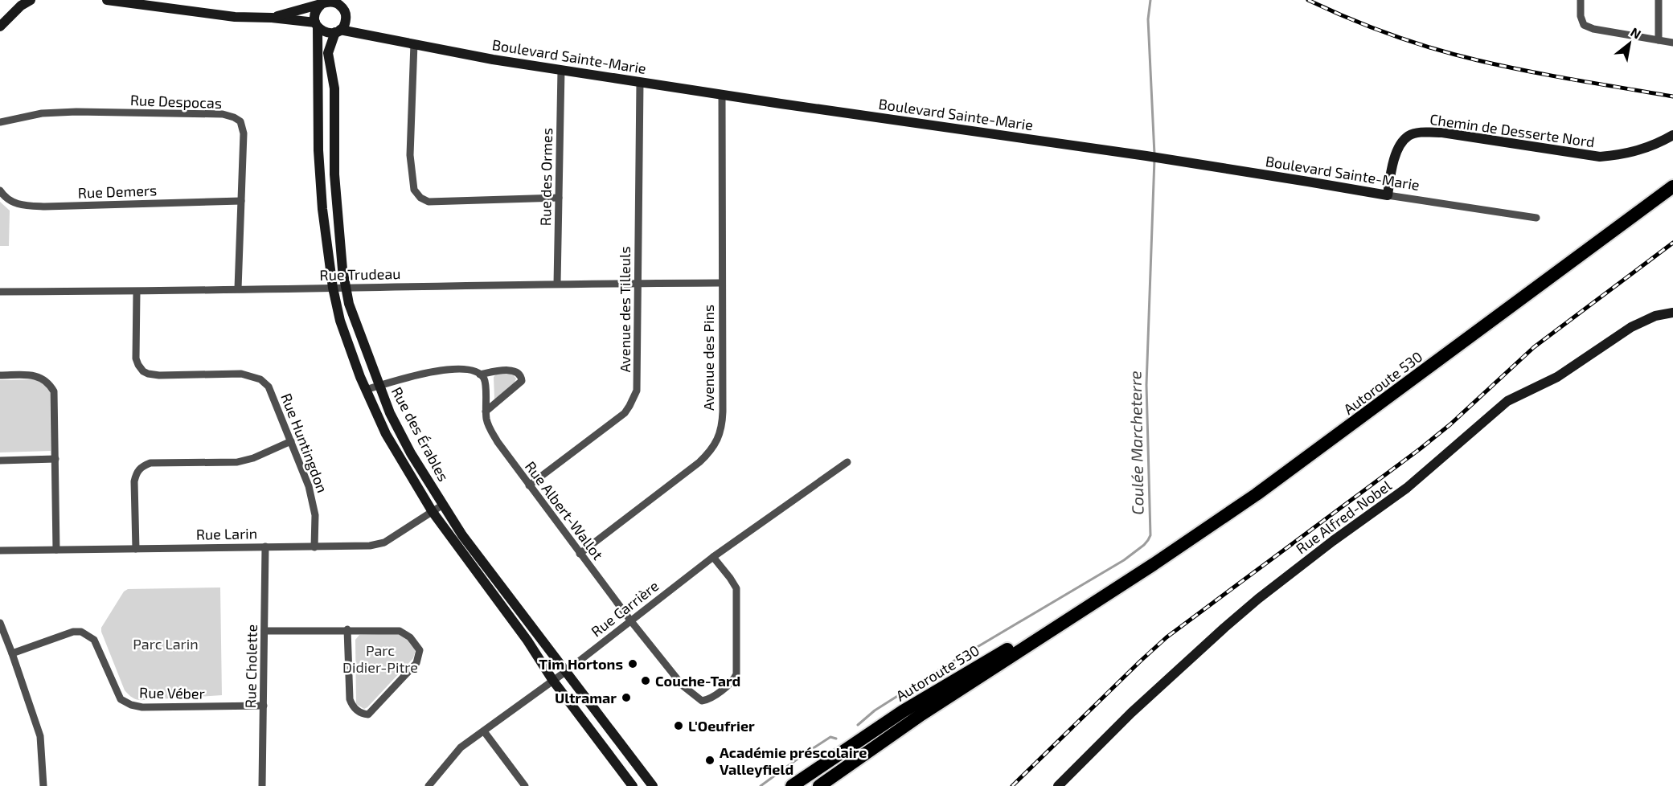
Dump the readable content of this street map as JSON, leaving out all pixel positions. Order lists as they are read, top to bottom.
{
  "streets": {
    "highway": ["Autoroute 530"],
    "street": [
      "Boulevard Sainte-Marie",
      "Rue Despocas",
      "Chemin de Desserte Nord",
      "Rue des Ormes",
      "Rue Demers",
      "Rue Trudeau",
      "Avenue des Tilleuls",
      "Avenue des Pins",
      "Rue des Érables",
      "Rue Huntingdon",
      "Rue Albert-Wallot",
      "Rue Alfred-Nobel",
      "Rue Larin",
      "Rue Carrière",
      "Rue Cholette",
      "Rue Véber"
    ]
  },
  "crossings": [
    ["Boulevard Sainte-Marie", "Chemin de Desserte Nord"],
    ["Boulevard Sainte-Marie", "Rue des Ormes"],
    ["Boulevard Sainte-Marie", "Avenue des Tilleuls"],
    ["Boulevard Sainte-Marie", "Avenue des Pins"],
    ["Boulevard Sainte-Marie", "Rue des Érables"],
    ["Rue Despocas", "Rue Demers"],
    ["Rue Despocas", "Rue Trudeau"],
    ["Rue des Ormes", "Rue Trudeau"],
    ["Rue Trudeau", "Avenue des Tilleuls"],
    ["Rue Trudeau", "Avenue des Pins"],
    ["Rue Trudeau", "Rue des Érables"],
    ["Rue Trudeau", "Rue Huntingdon"],
    ["Avenue des Tilleuls", "Rue Albert-Wallot"],
    ["Avenue des Pins", "Rue Albert-Wallot"],
    ["Rue des Érables", "Rue Larin"],
    ["Rue des Érables", "Rue Carrière"],
    ["Rue Huntingdon", "Rue Larin"],
    ["Rue Albert-Wallot", "Rue Carrière"],
    ["Rue Larin", "Rue Cholette"],
    ["Rue Cholette", "Rue Véber"]
  ],
  "water": ["Coulée Marcheterre"],
  "parks": ["Parc Larin", "Parc Didier-Pitre"],
  "places": [
    "Tim Hortons",
    "Couche-Tard",
    "Ultramar",
    "L'Oeufrier",
    "Académie préscolaire Valleyfield"
  ],
  "north": "top right"
}
